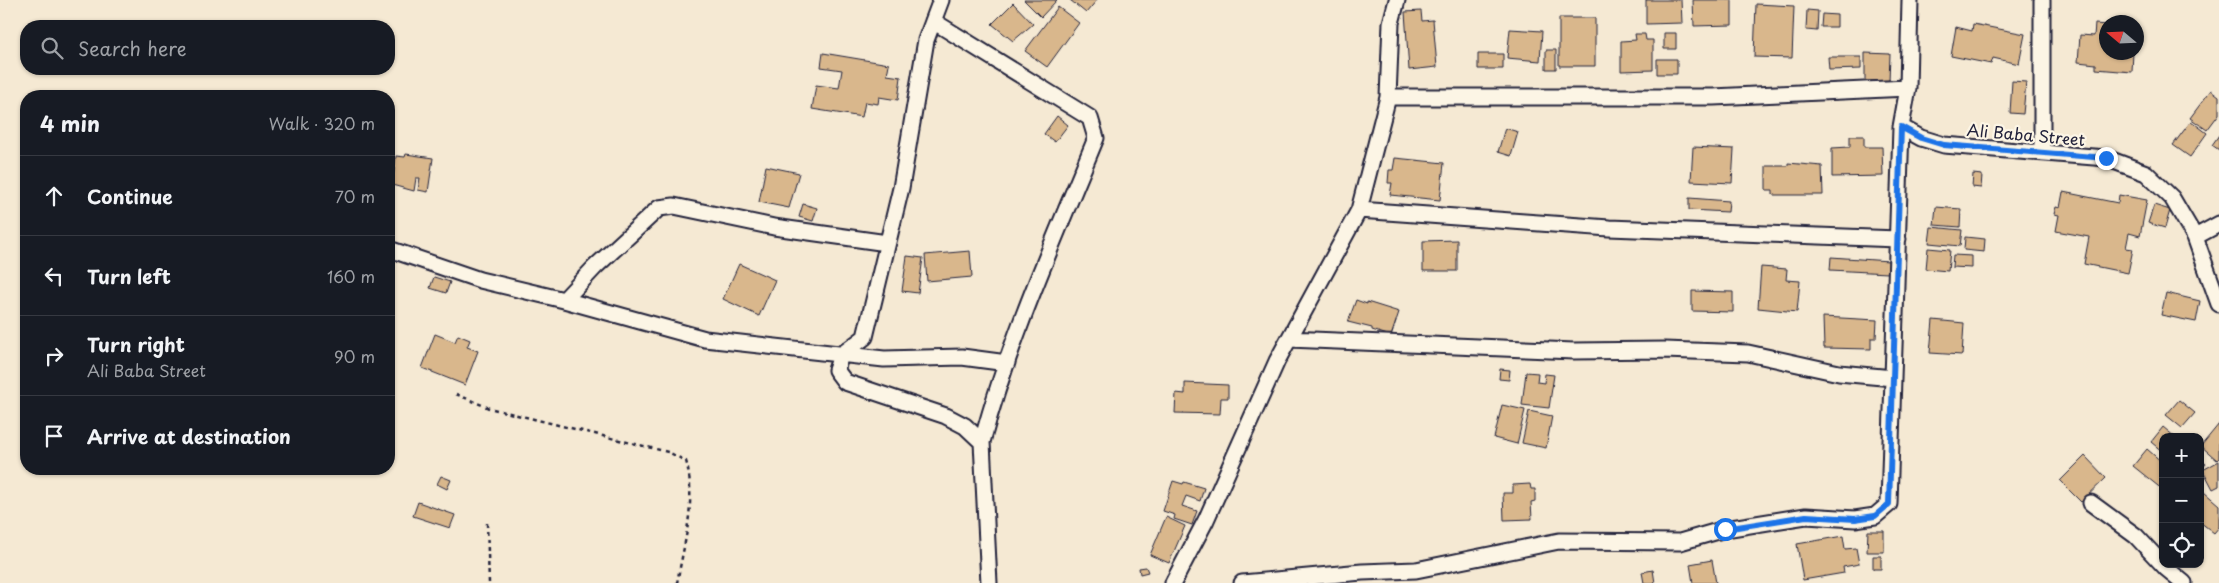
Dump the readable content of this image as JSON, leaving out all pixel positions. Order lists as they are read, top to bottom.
{
  "streets": {
    "street": ["Ali Baba Street"]
  },
  "north": "left",
  "page": {
    "search": "Search here",
    "heading": ["4 min", "Walk · 320 m"],
    "list": [
      ["Continue", "70 m"],
      ["Turn left", "160 m"],
      ["Turn right", "Ali Baba Street", "90 m"],
      "Arrive at destination"
    ],
    "map_buttons": ["+", "−"]
  }
}
